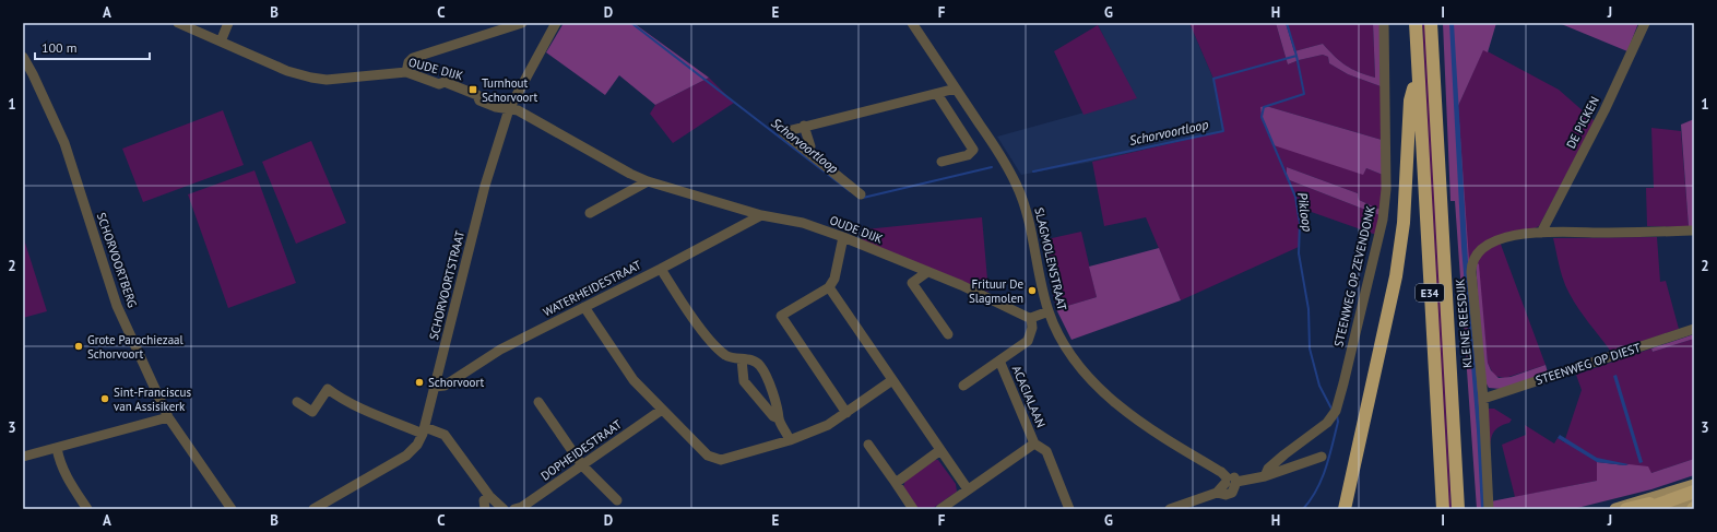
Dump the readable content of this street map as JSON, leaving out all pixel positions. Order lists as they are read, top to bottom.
{
  "streets": {
    "highway": ["E34"],
    "street": [
      "OUDE DIJK",
      "DE PICKEN",
      "SLAGMOLENSTRAAT",
      "SCHORVOORTBERG",
      "STEENWEG OP ZEVENDONK",
      "SCHORVOORTSTRAAT",
      "WATERHEIDESTRAAT",
      "KLEINE REESDIJK",
      "STEENWEG OP DIEST",
      "ACACIALAAN",
      "DOPHEIDESTRAAT"
    ]
  },
  "crossings": [
    ["OUDE DIJK", "SCHORVOORTSTRAAT"],
    ["OUDE DIJK", "WATERHEIDESTRAAT"],
    ["OUDE DIJK", "ACACIALAAN"],
    ["DE PICKEN", "KLEINE REESDIJK"],
    ["SCHORVOORTSTRAAT", "WATERHEIDESTRAAT"],
    ["KLEINE REESDIJK", "STEENWEG OP DIEST"]
  ],
  "water": ["Schorvoortloop", "Pikloop"],
  "places": {
    "transit": ["Turnhout Schorvoort"],
    "other": [
      "Frituur De Slagmolen",
      "Grote Parochiezaal Schorvoort",
      "Schorvoort",
      "Sint-Franciscus van Assisikerk"
    ]
  },
  "scale_bar": "100 m",
  "grid": {
    "columns": [
      "A",
      "B",
      "C",
      "D",
      "E",
      "F",
      "G",
      "H",
      "I",
      "J"
    ],
    "rows": ["1", "2", "3"]
  }
}
